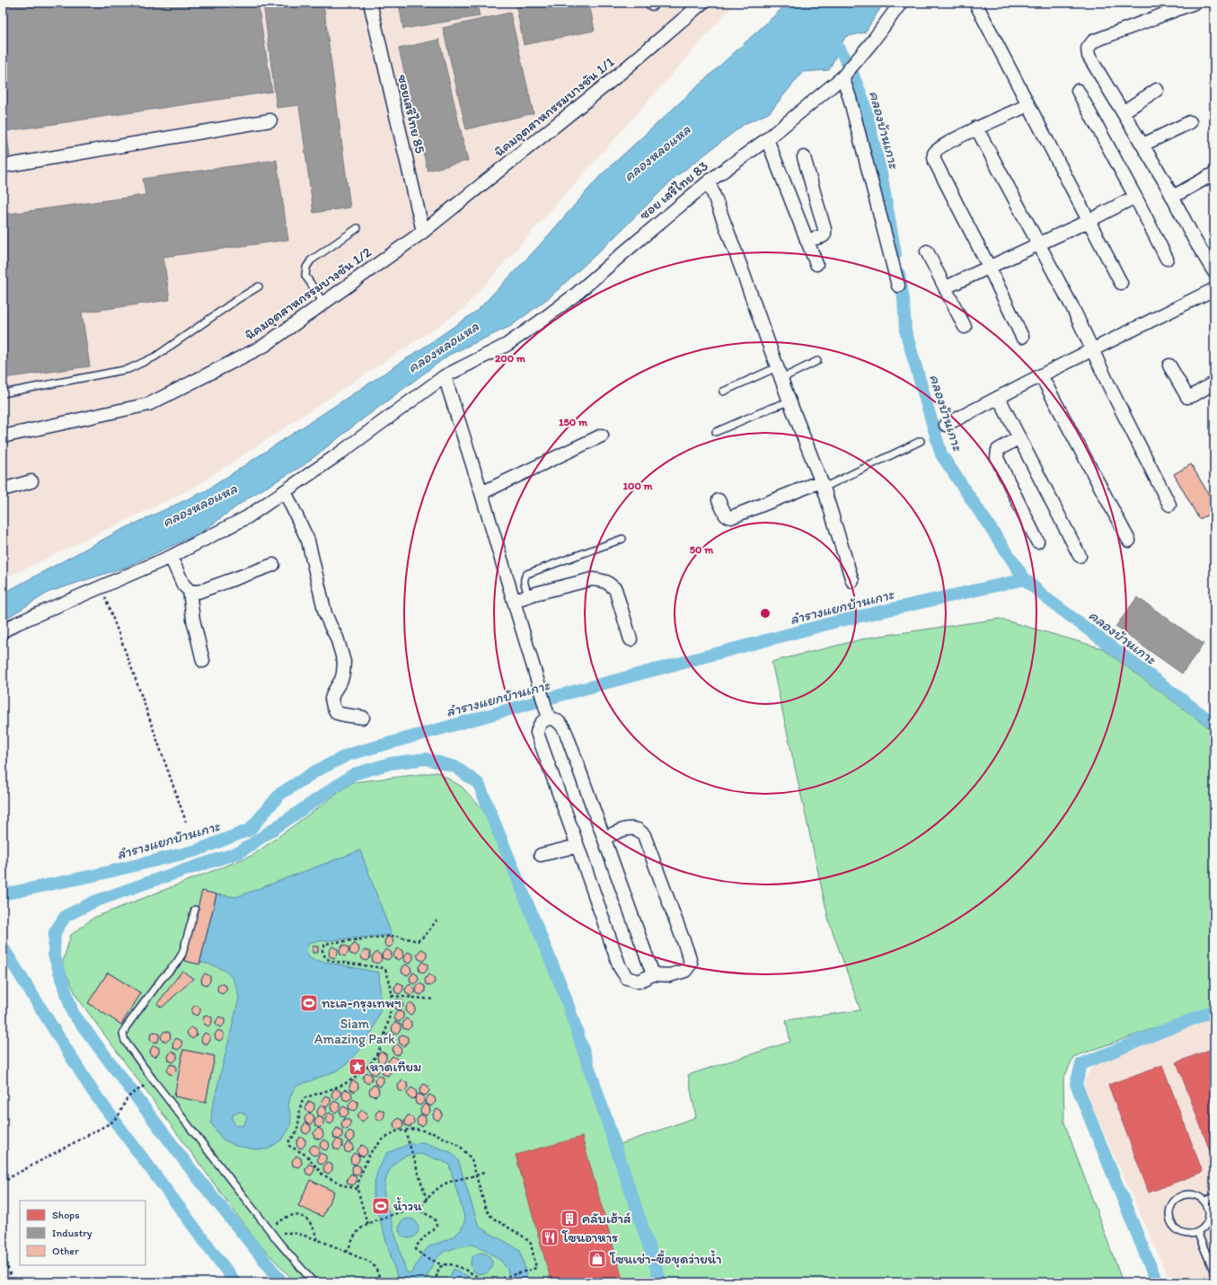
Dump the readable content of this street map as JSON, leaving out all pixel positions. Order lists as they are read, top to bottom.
{
  "streets": {
    "street": [
      "นิคมอุตสาหกรรมบางชัน 1/1",
      "ซอยเสรีไทย 85",
      "ซอย เสรีไทย 83",
      "นิคมอุตสาหกรรมบางชัน 1/2"
    ]
  },
  "crossings": [
    ["นิคมอุตสาหกรรมบางชัน 1/1", "ซอยเสรีไทย 85"],
    ["นิคมอุตสาหกรรมบางชัน 1/1", "นิคมอุตสาหกรรมบางชัน 1/2"],
    ["ซอยเสรีไทย 85", "นิคมอุตสาหกรรมบางชัน 1/2"]
  ],
  "water": ["คลองบ้านเกาะ", "คลองหลอแหล", "ลำรางแยกบ้านเกาะ"],
  "parks": ["Siam Amazing Park"],
  "places": {
    "sports": ["ทะเล-กรุงเทพฯ", "น้ำวน"],
    "place": ["หาดเทียม"],
    "building": ["คลับเฮ้าส์"],
    "restaurant": ["โซนอาหาร"],
    "shop": ["โซนเช่า-ซื้อชุดว่ายน้ำ"]
  },
  "legend": ["Shops", "Industry", "Other"],
  "rings": [
    "200 m",
    "150 m",
    "100 m",
    "50 m"
  ]
}
